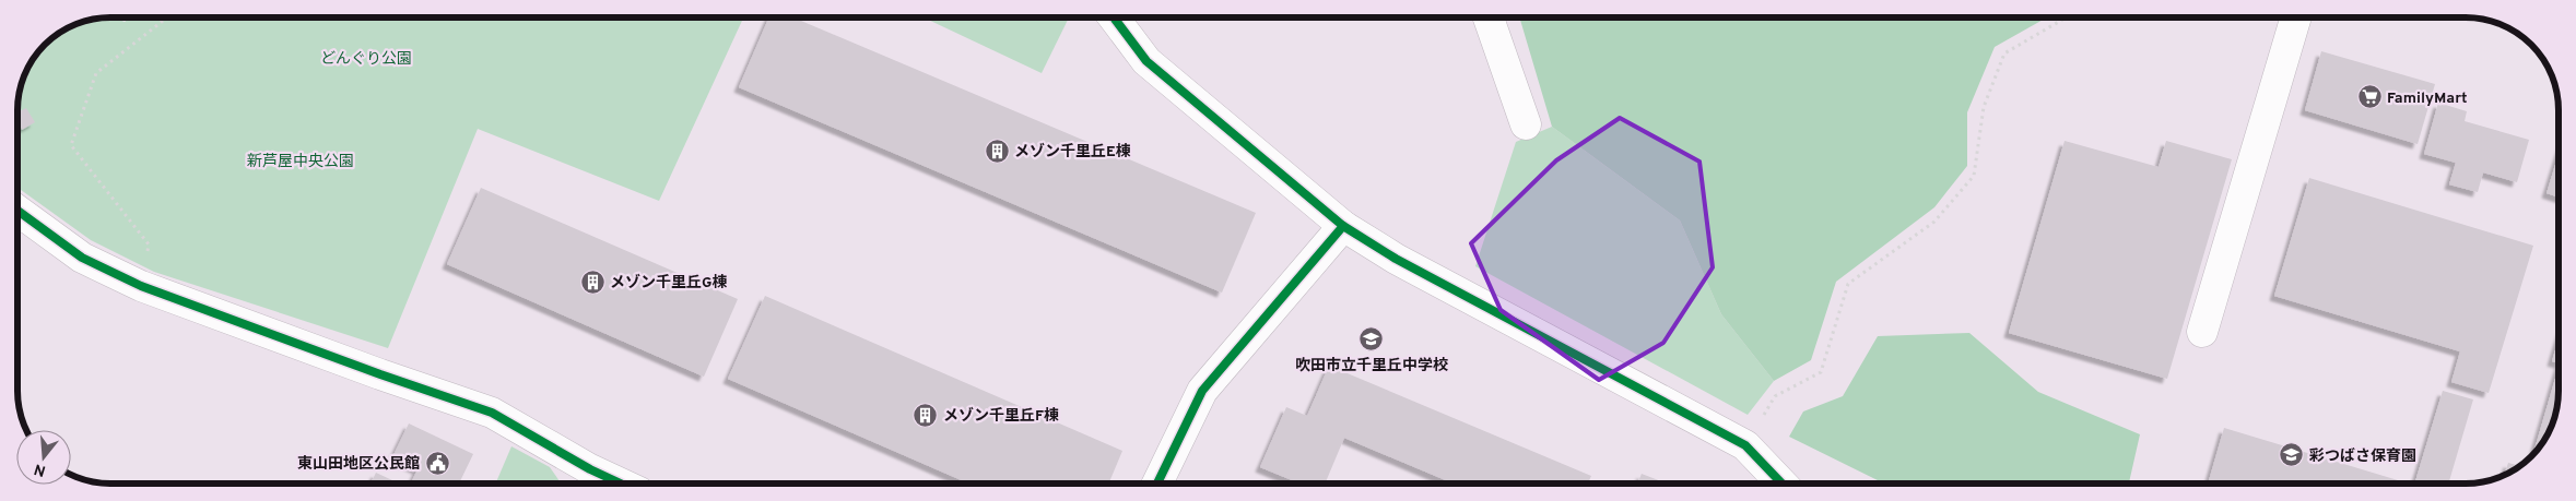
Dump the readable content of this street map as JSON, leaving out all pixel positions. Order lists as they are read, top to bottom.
{
  "parks": ["どんぐり公園", "新芦屋中央公園"],
  "places": {
    "supermarket": ["FamilyMart"],
    "building": ["メゾン千里丘E棟", "メゾン千里丘G棟", "メゾン千里丘F棟"],
    "school or university": ["吹田市立千里丘中学校", "彩つばさ保育園"],
    "public building": ["東山田地区公民館"]
  },
  "north": "bottom"
}
